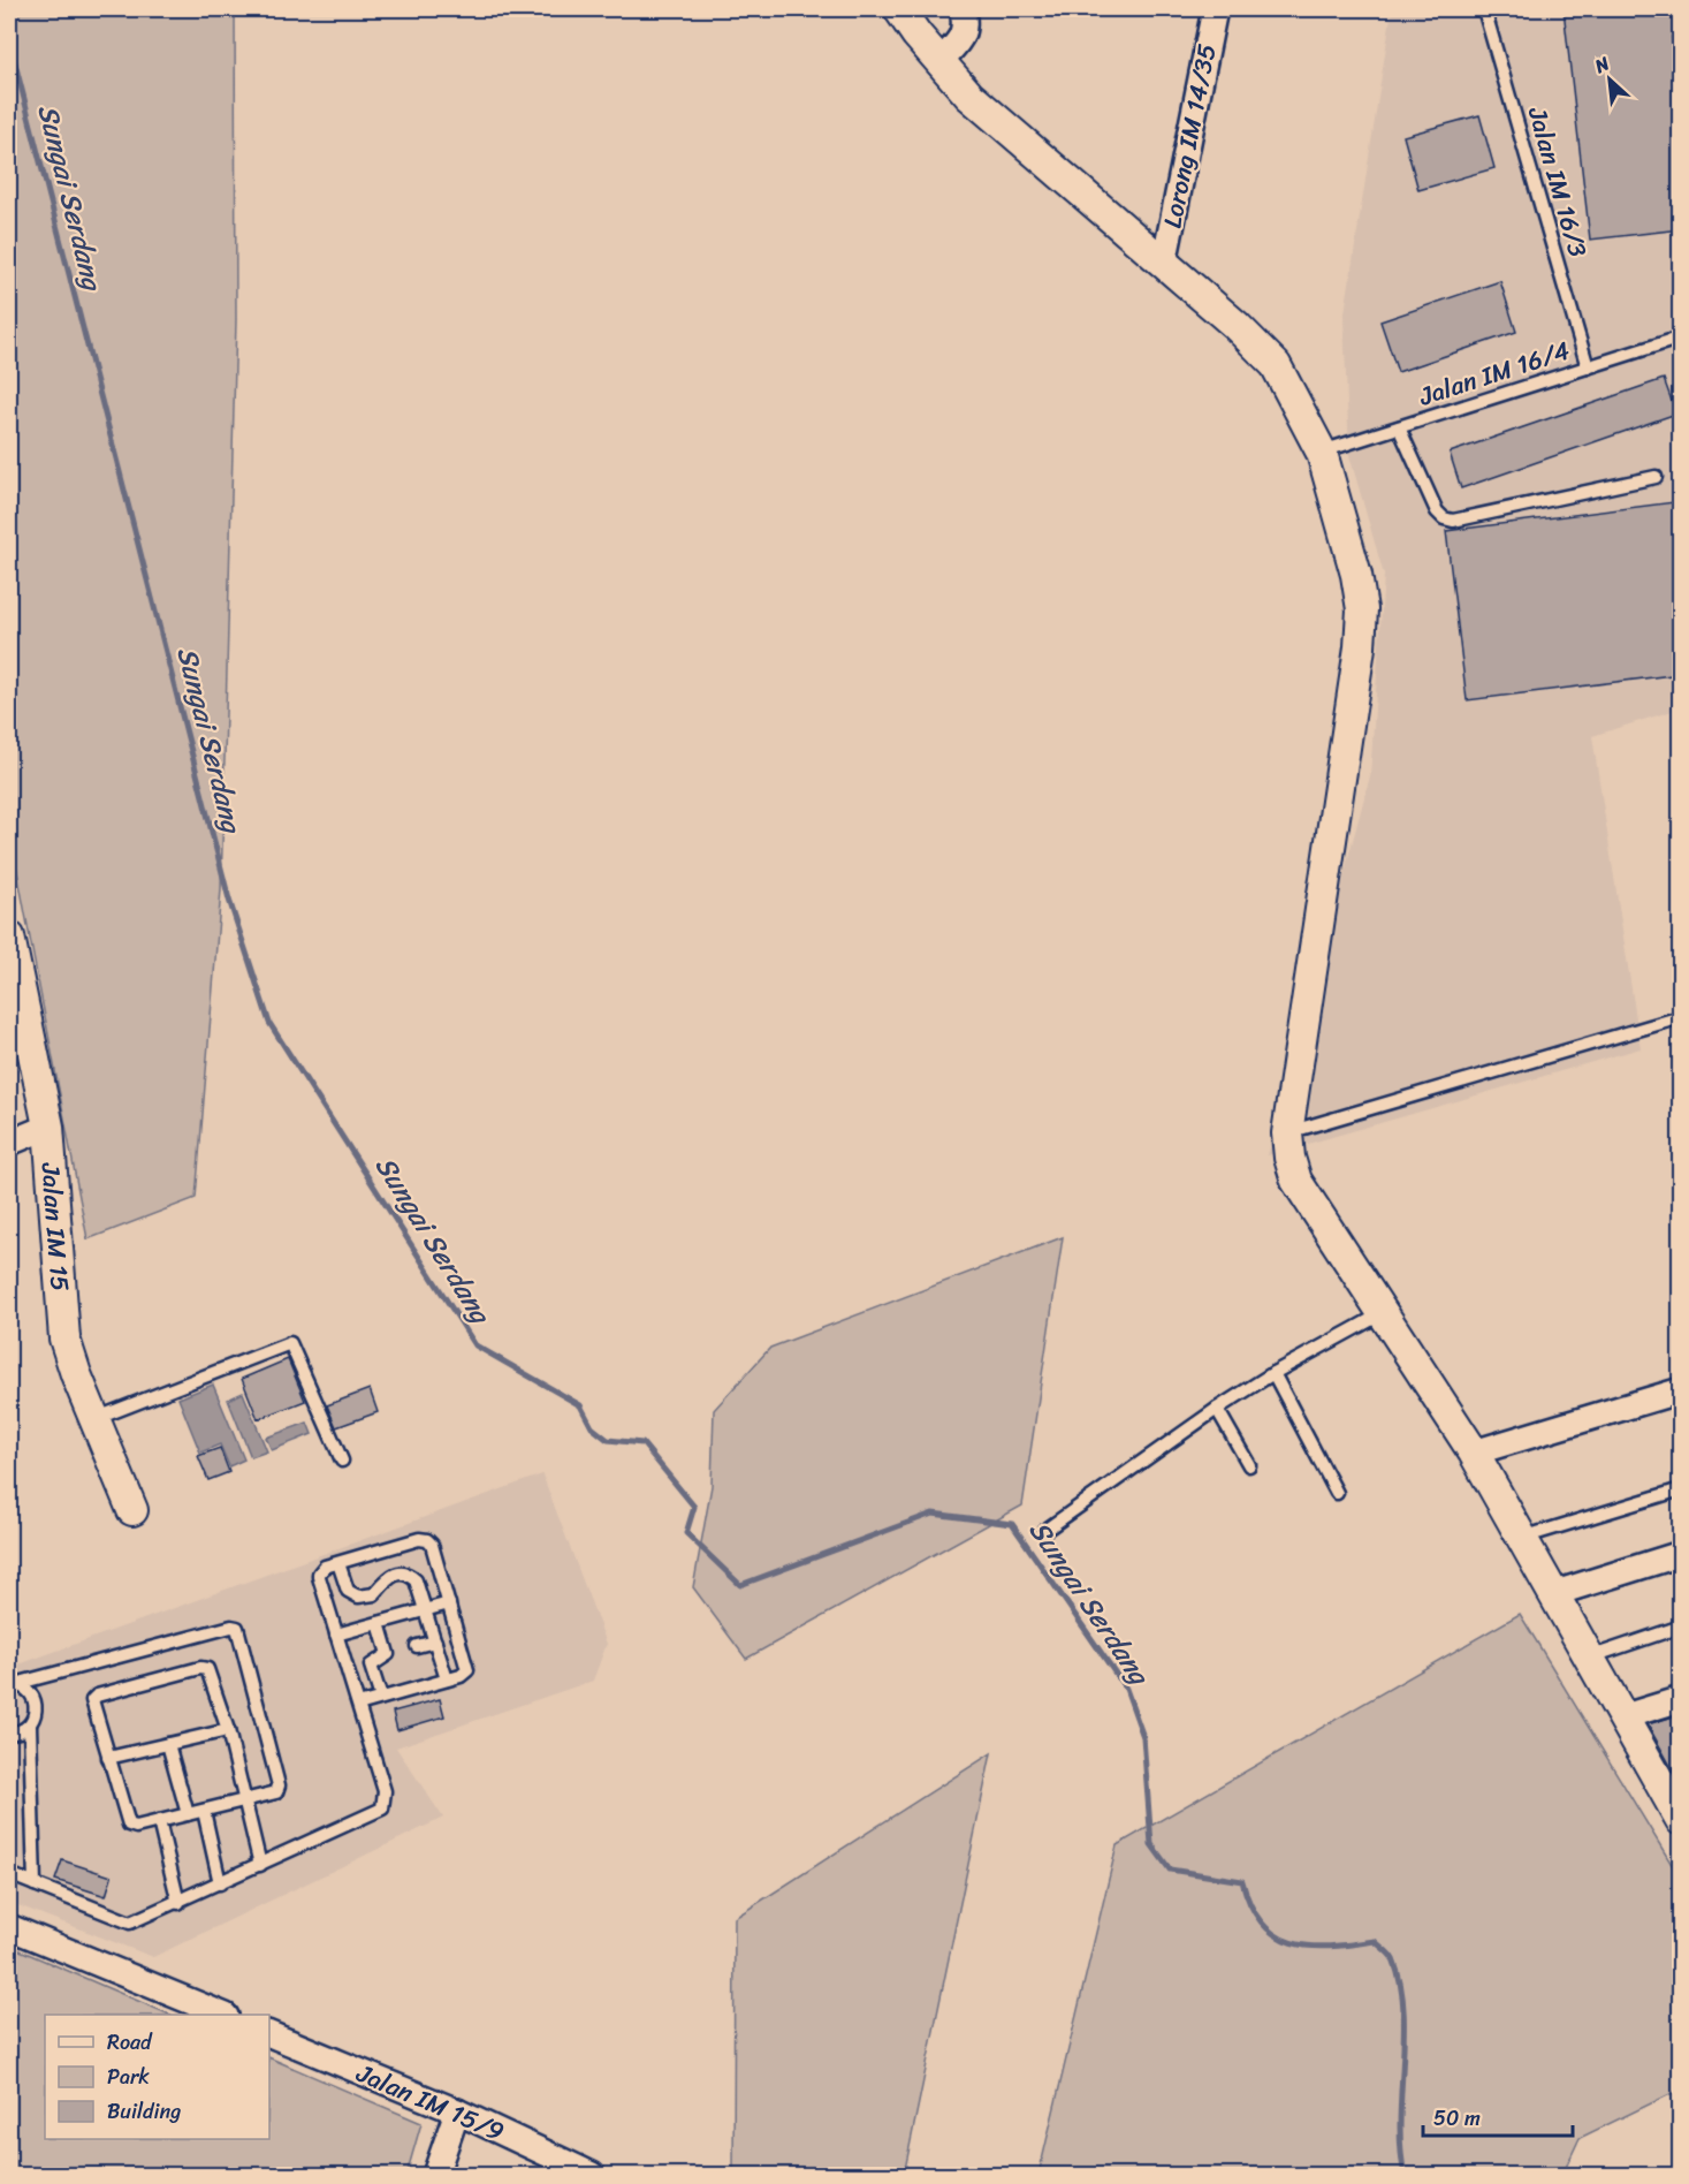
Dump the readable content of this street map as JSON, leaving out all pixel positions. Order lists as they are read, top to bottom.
{
  "streets": {
    "street": ["Lorong IM 14/35", "Jalan IM 15", "Jalan IM 15/9"],
    "lane": ["Jalan IM 16/3", "Jalan IM 16/4"]
  },
  "crossings": [
    ["Jalan IM 16/3", "Jalan IM 16/4"]
  ],
  "water": ["Sungai Serdang"],
  "legend": ["Road", "Park", "Building"],
  "scale_bar": "50 m",
  "north": "top left"
}
